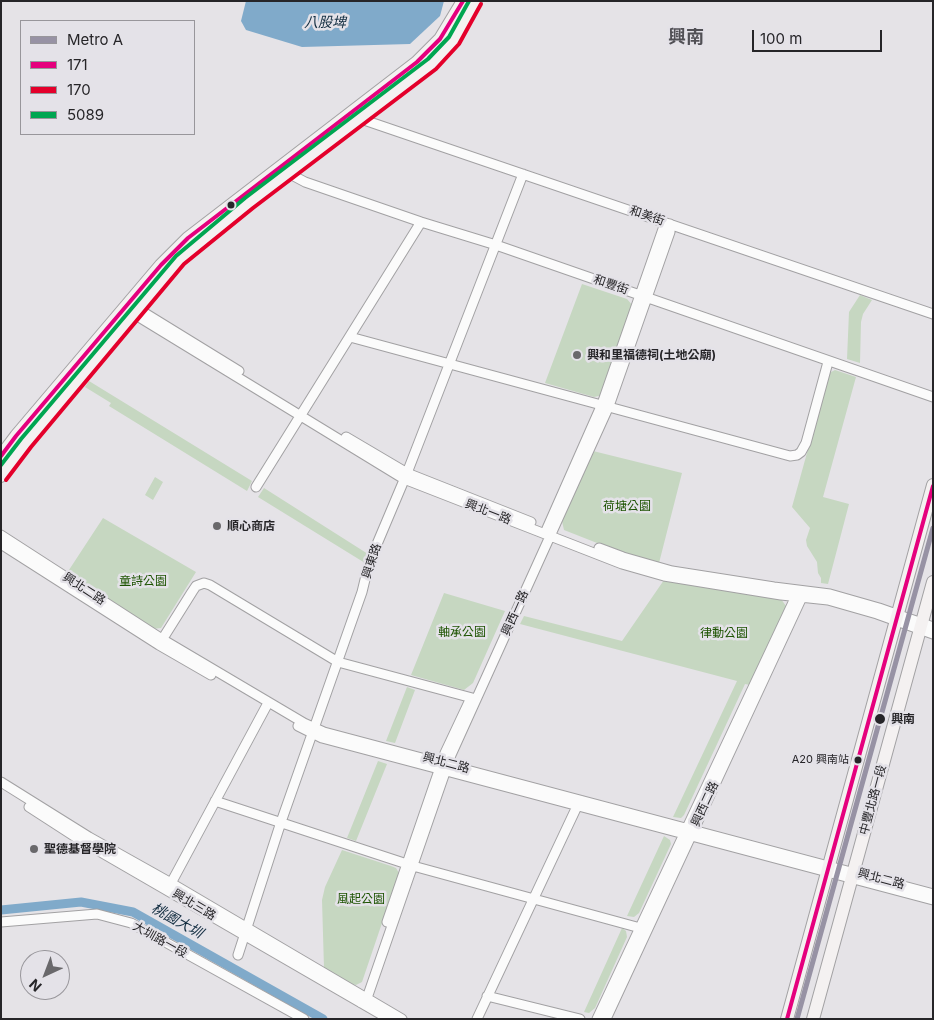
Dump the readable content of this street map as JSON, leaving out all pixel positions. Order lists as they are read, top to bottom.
{
  "streets": {
    "main road": ["中豐北路一段"],
    "street": [
      "和美街",
      "和豐街",
      "興東路",
      "興北二路",
      "興北三路",
      "大圳路一段"
    ]
  },
  "crossings": [
    ["和美街", "興東路"],
    ["和豐街", "興東路"],
    ["興東路", "興北二路"],
    ["興北二路", "中豐北路一段"]
  ],
  "districts": ["興南"],
  "water": ["八股埤", "桃園大圳"],
  "parks": [
    "荷塘公園",
    "童詩公園",
    "軸承公園",
    "律動公園",
    "風起公園"
  ],
  "places": [
    "興和里福德祠(土地公廟)",
    "順心商店",
    "興南",
    "A20 興南站",
    "聖德基督學院"
  ],
  "lines": [
    "transit line 171",
    "transit line 5089",
    "transit line 170",
    "metro line A"
  ],
  "legend": [
    "Metro A",
    "171",
    "170",
    "5089"
  ],
  "scale_bar": "100 m",
  "north": "bottom left"
}
